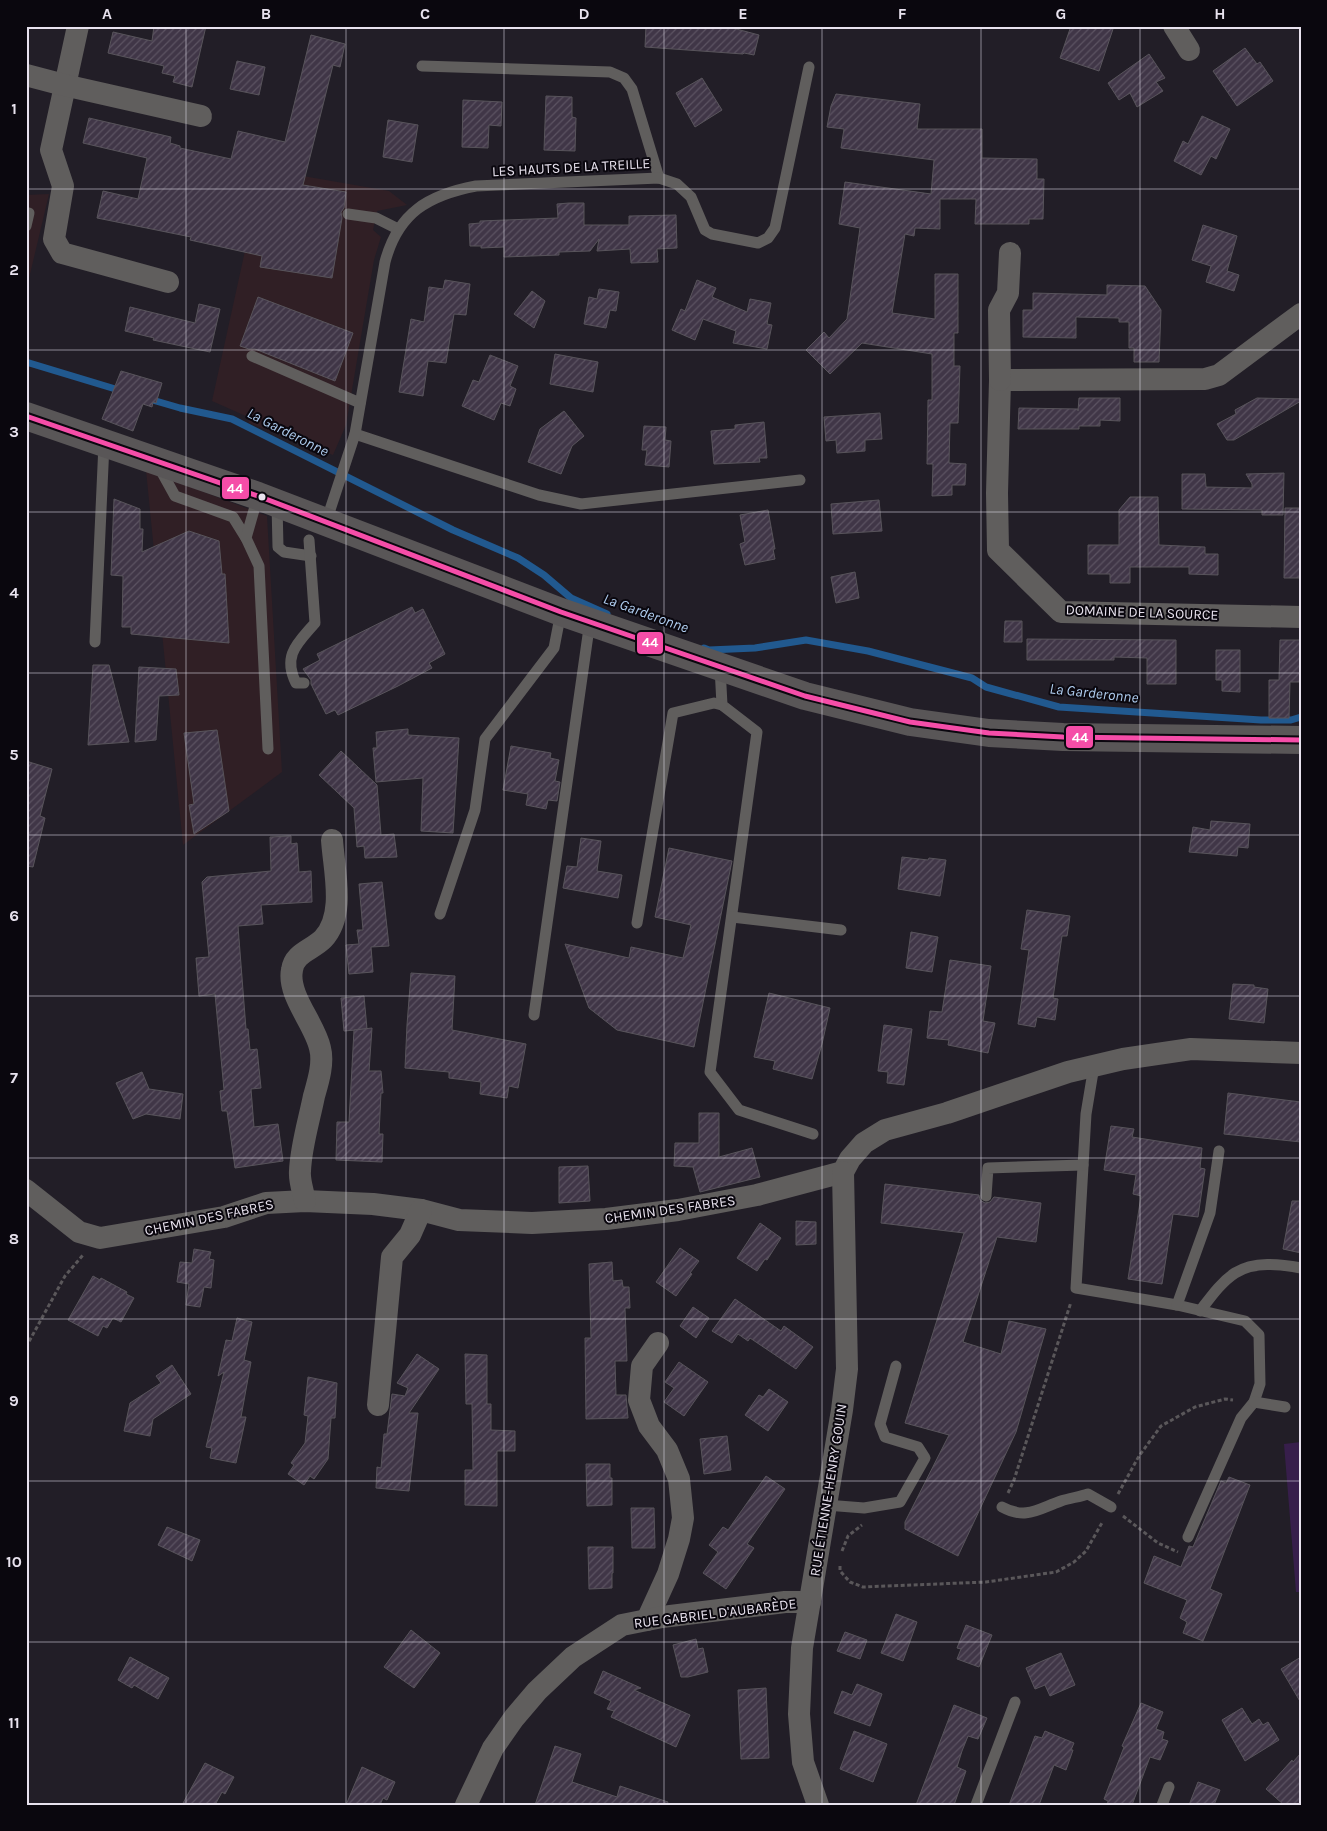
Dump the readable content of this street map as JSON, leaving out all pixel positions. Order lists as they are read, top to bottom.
{
  "streets": {
    "street": [
      "DOMAINE DE LA SOURCE",
      "CHEMIN DES FABRES",
      "RUE ÉTIENNE-HENRY GOUIN",
      "RUE GABRIEL D'AUBARÈDE"
    ],
    "lane": ["LES HAUTS DE LA TREILLE"]
  },
  "crossings": [
    ["CHEMIN DES FABRES", "RUE ÉTIENNE-HENRY GOUIN"],
    ["RUE ÉTIENNE-HENRY GOUIN", "RUE GABRIEL D'AUBARÈDE"]
  ],
  "water": ["La Garderonne"],
  "lines": ["transit line 44"],
  "grid": {
    "columns": [
      "A",
      "B",
      "C",
      "D",
      "E",
      "F",
      "G",
      "H"
    ],
    "rows": [
      "1",
      "2",
      "3",
      "4",
      "5",
      "6",
      "7",
      "8",
      "9",
      "10",
      "11"
    ]
  }
}
